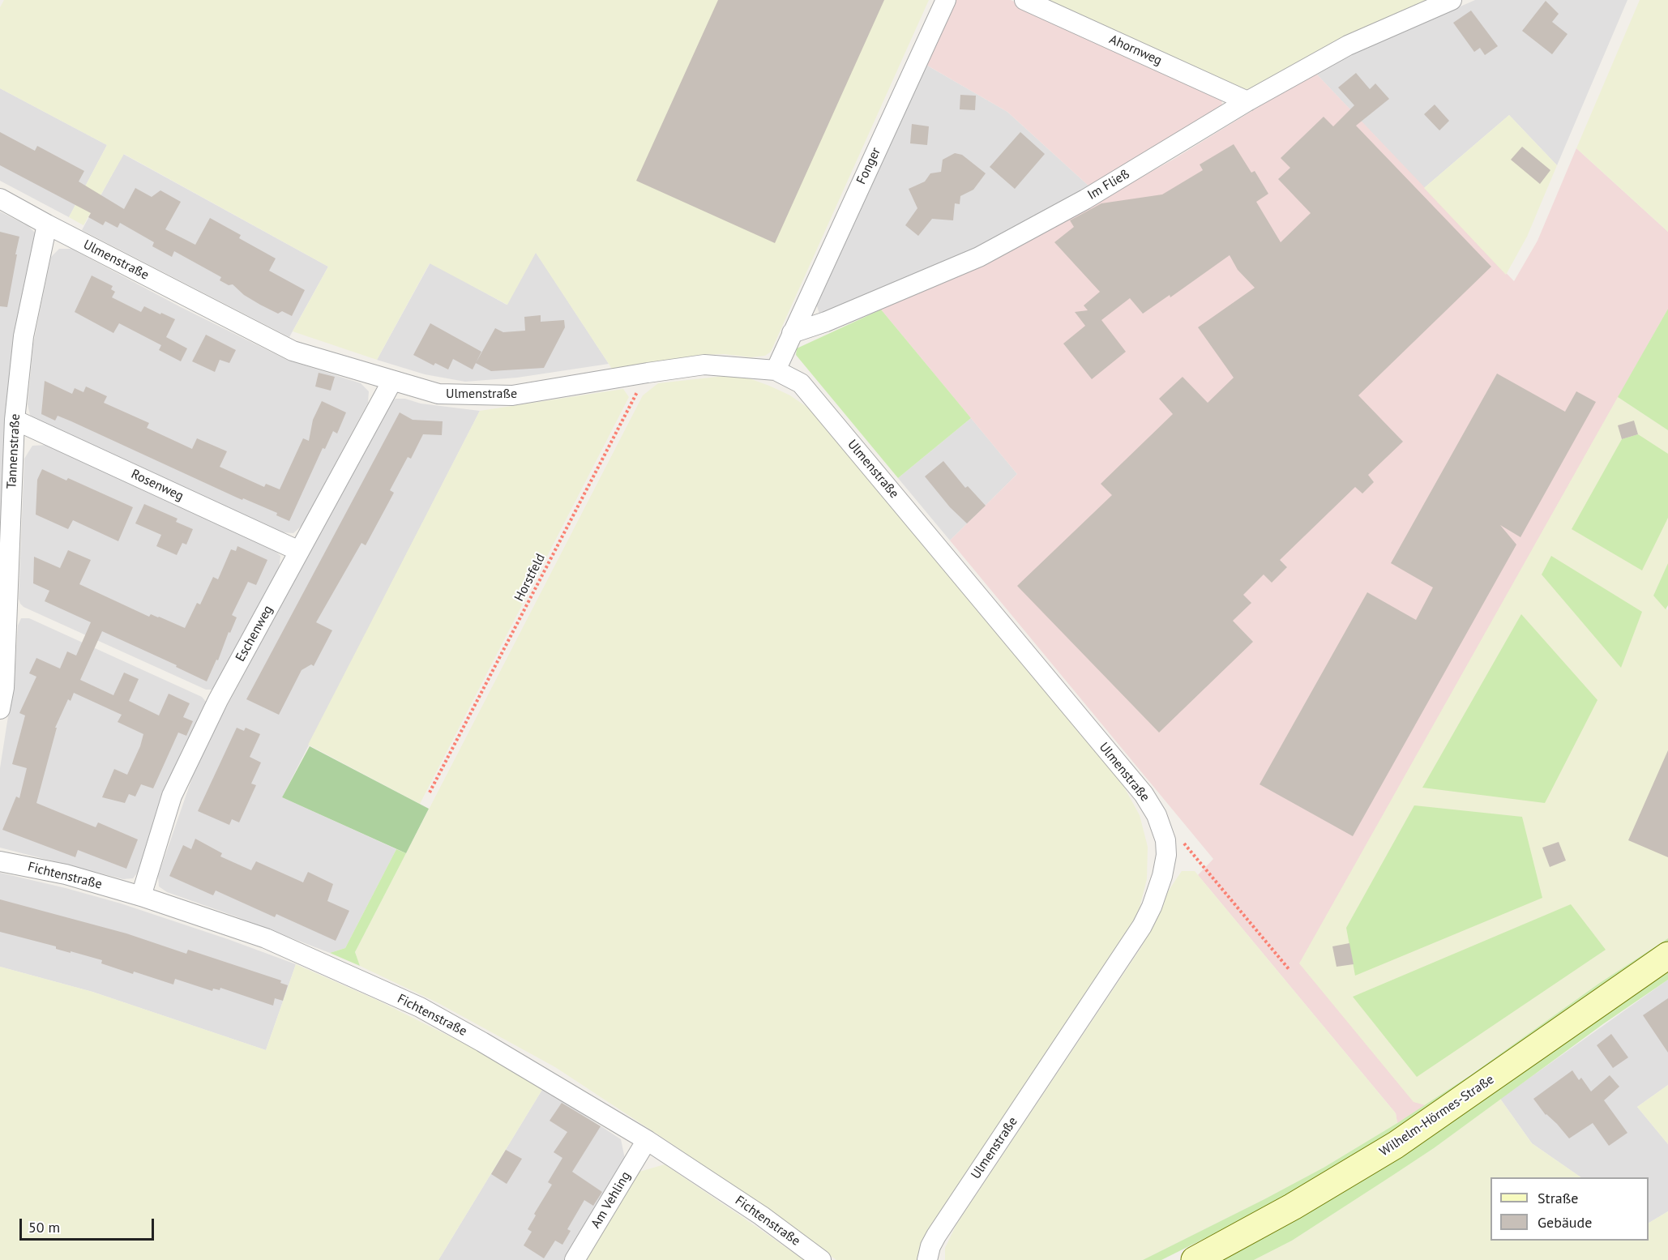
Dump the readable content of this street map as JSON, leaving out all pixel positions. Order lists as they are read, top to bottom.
{
  "streets": {
    "street": [
      "Ahornweg",
      "Fonger",
      "Im Fließ",
      "Ulmenstraße",
      "Tannenstraße",
      "Rosenweg",
      "Eschenweg",
      "Fichtenstraße",
      "Wilhelm-Hörmes-Straße",
      "Am Vehling"
    ],
    "path": ["Horstfeld"]
  },
  "crossings": [
    ["Ahornweg", "Im Fließ"],
    ["Fonger", "Im Fließ"],
    ["Ulmenstraße", "Tannenstraße"],
    ["Ulmenstraße", "Horstfeld"],
    ["Ulmenstraße", "Eschenweg"],
    ["Tannenstraße", "Rosenweg"],
    ["Rosenweg", "Eschenweg"],
    ["Eschenweg", "Fichtenstraße"],
    ["Fichtenstraße", "Am Vehling"]
  ],
  "legend": ["Straße", "Gebäude"],
  "scale_bar": "50 m"
}
